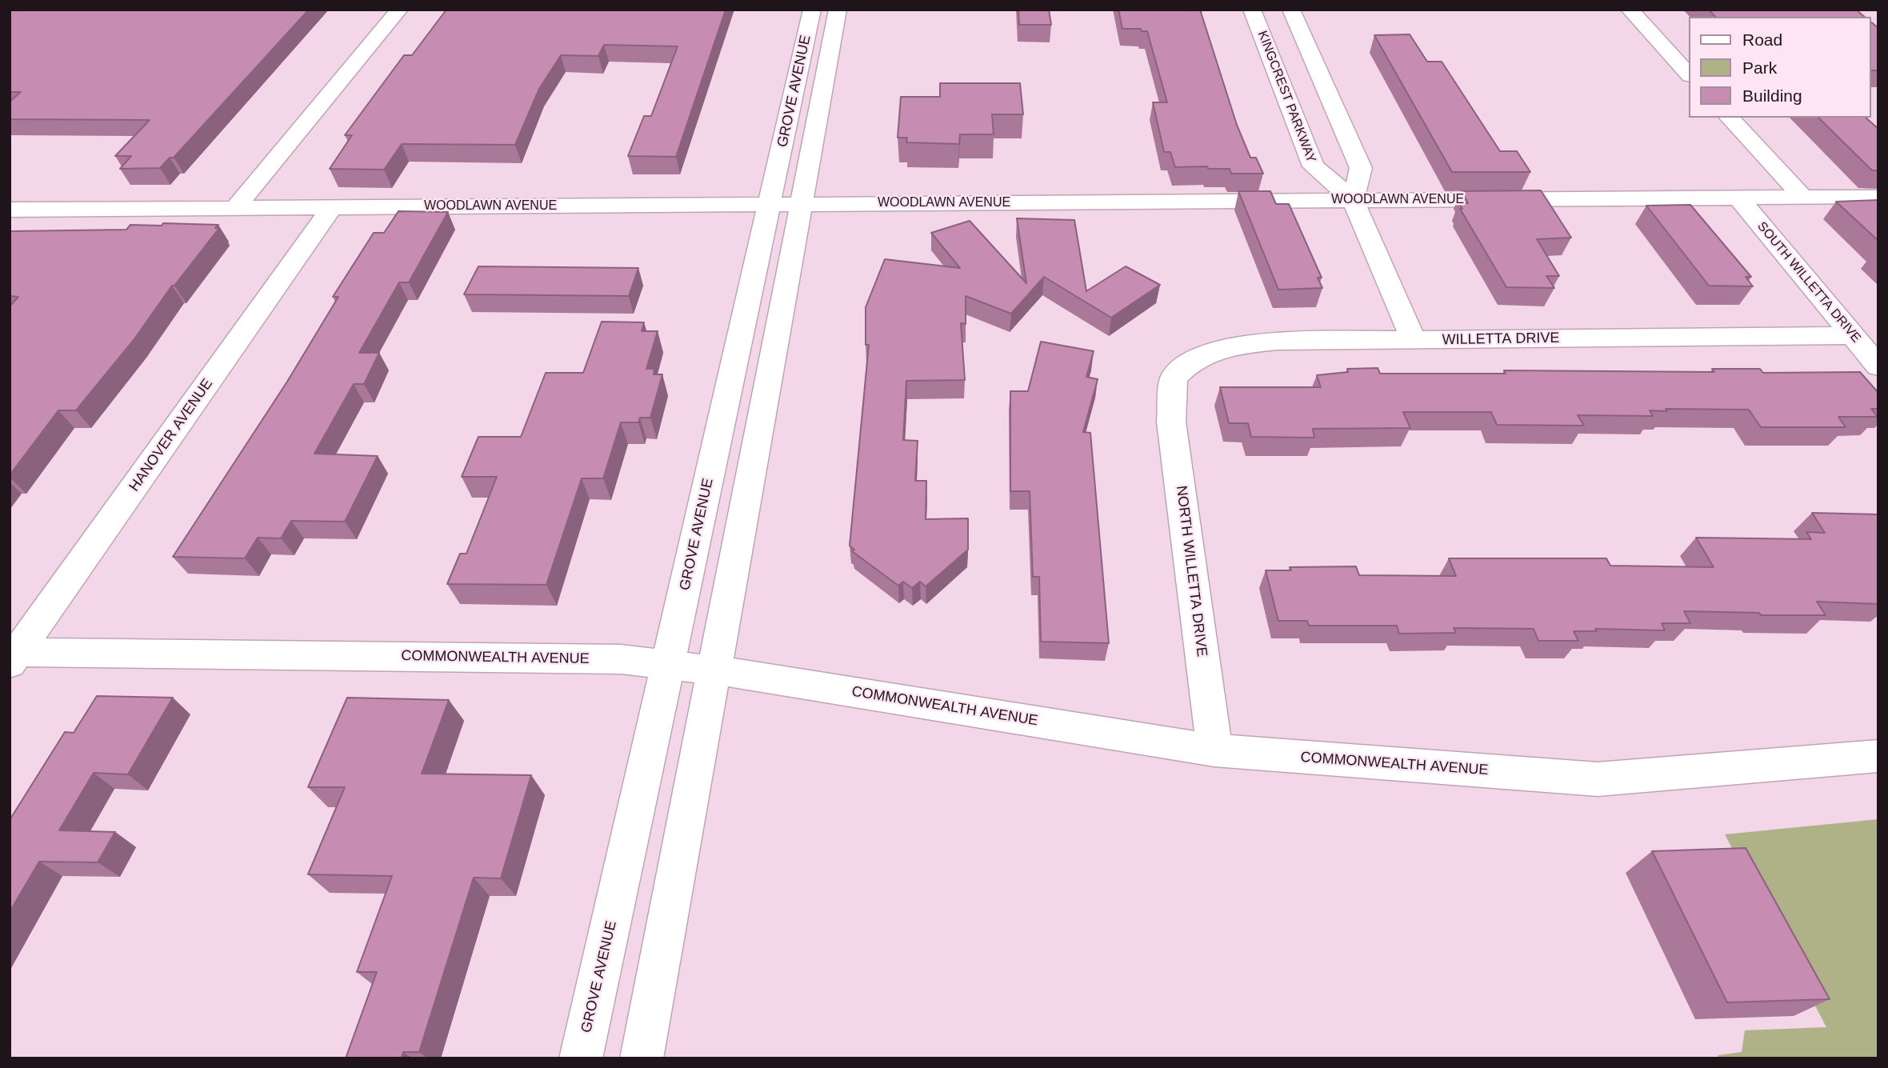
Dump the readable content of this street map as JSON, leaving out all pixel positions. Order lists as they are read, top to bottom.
{
  "streets": {
    "street": [
      "GROVE AVENUE",
      "KINGCREST PARKWAY",
      "WOODLAWN AVENUE",
      "SOUTH WILLETTA DRIVE",
      "WILLETTA DRIVE",
      "HANOVER AVENUE",
      "NORTH WILLETTA DRIVE",
      "COMMONWEALTH AVENUE"
    ]
  },
  "crossings": [
    ["GROVE AVENUE", "WOODLAWN AVENUE"],
    ["GROVE AVENUE", "COMMONWEALTH AVENUE"],
    ["KINGCREST PARKWAY", "WOODLAWN AVENUE"],
    ["KINGCREST PARKWAY", "WILLETTA DRIVE"],
    ["WOODLAWN AVENUE", "SOUTH WILLETTA DRIVE"],
    ["WOODLAWN AVENUE", "HANOVER AVENUE"],
    ["SOUTH WILLETTA DRIVE", "WILLETTA DRIVE"],
    ["WILLETTA DRIVE", "NORTH WILLETTA DRIVE"],
    ["HANOVER AVENUE", "COMMONWEALTH AVENUE"],
    ["NORTH WILLETTA DRIVE", "COMMONWEALTH AVENUE"]
  ],
  "legend": ["Road", "Park", "Building"]
}
